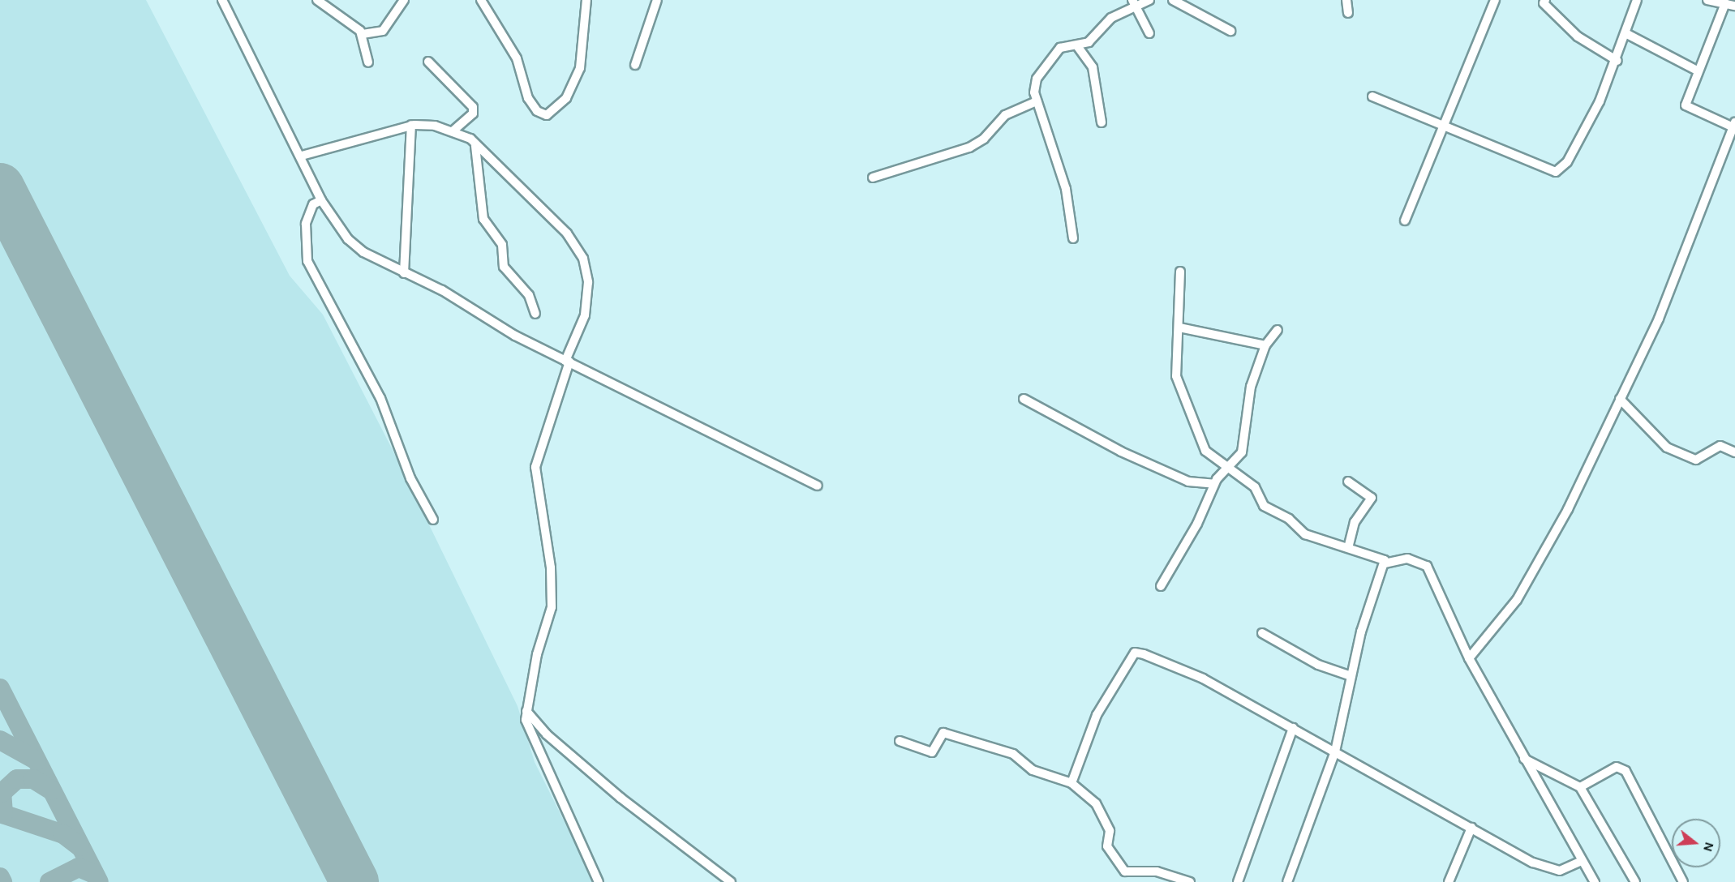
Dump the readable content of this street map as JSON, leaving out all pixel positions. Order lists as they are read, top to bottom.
{
  "north": "right"
}
